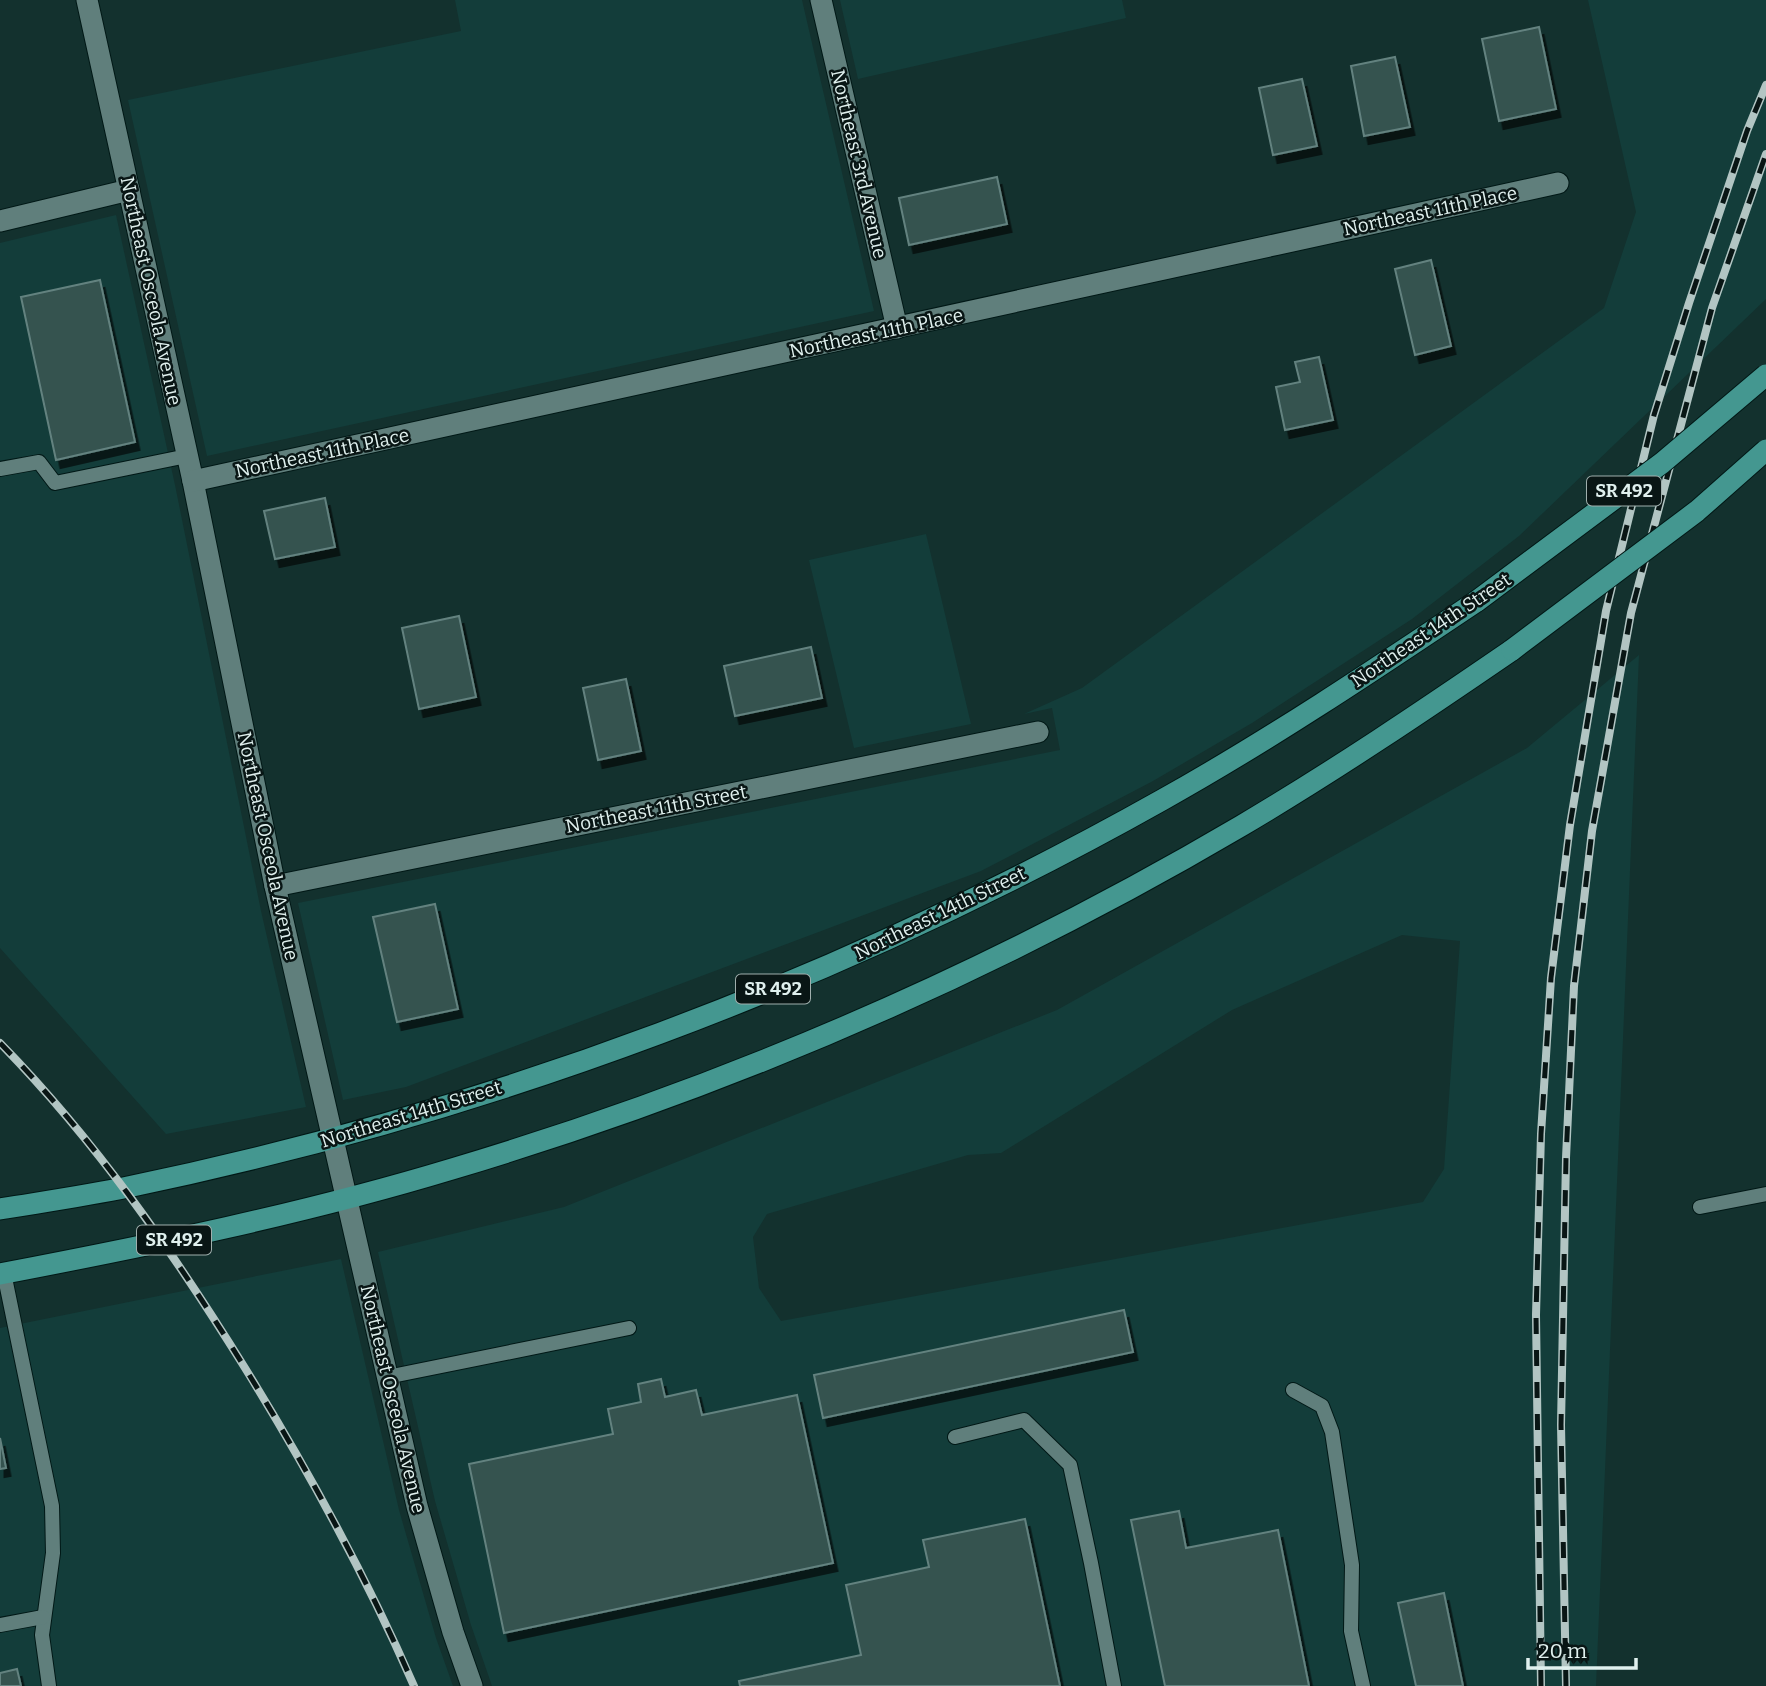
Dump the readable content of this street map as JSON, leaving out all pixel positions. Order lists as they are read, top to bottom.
{
  "streets": {
    "main road": ["SR 492", "Northeast 14th Street"],
    "street": [
      "Northeast 3rd Avenue",
      "Northeast 11th Place",
      "Northeast Osceola Avenue",
      "Northeast 11th Street"
    ]
  },
  "crossings": [
    ["Northeast 3rd Avenue", "Northeast 11th Place"],
    ["Northeast 11th Place", "Northeast Osceola Avenue"],
    ["Northeast Osceola Avenue", "SR 492"],
    ["Northeast Osceola Avenue", "Northeast 14th Street"],
    ["Northeast Osceola Avenue", "Northeast 11th Street"]
  ],
  "scale_bar": "20 m"
}
